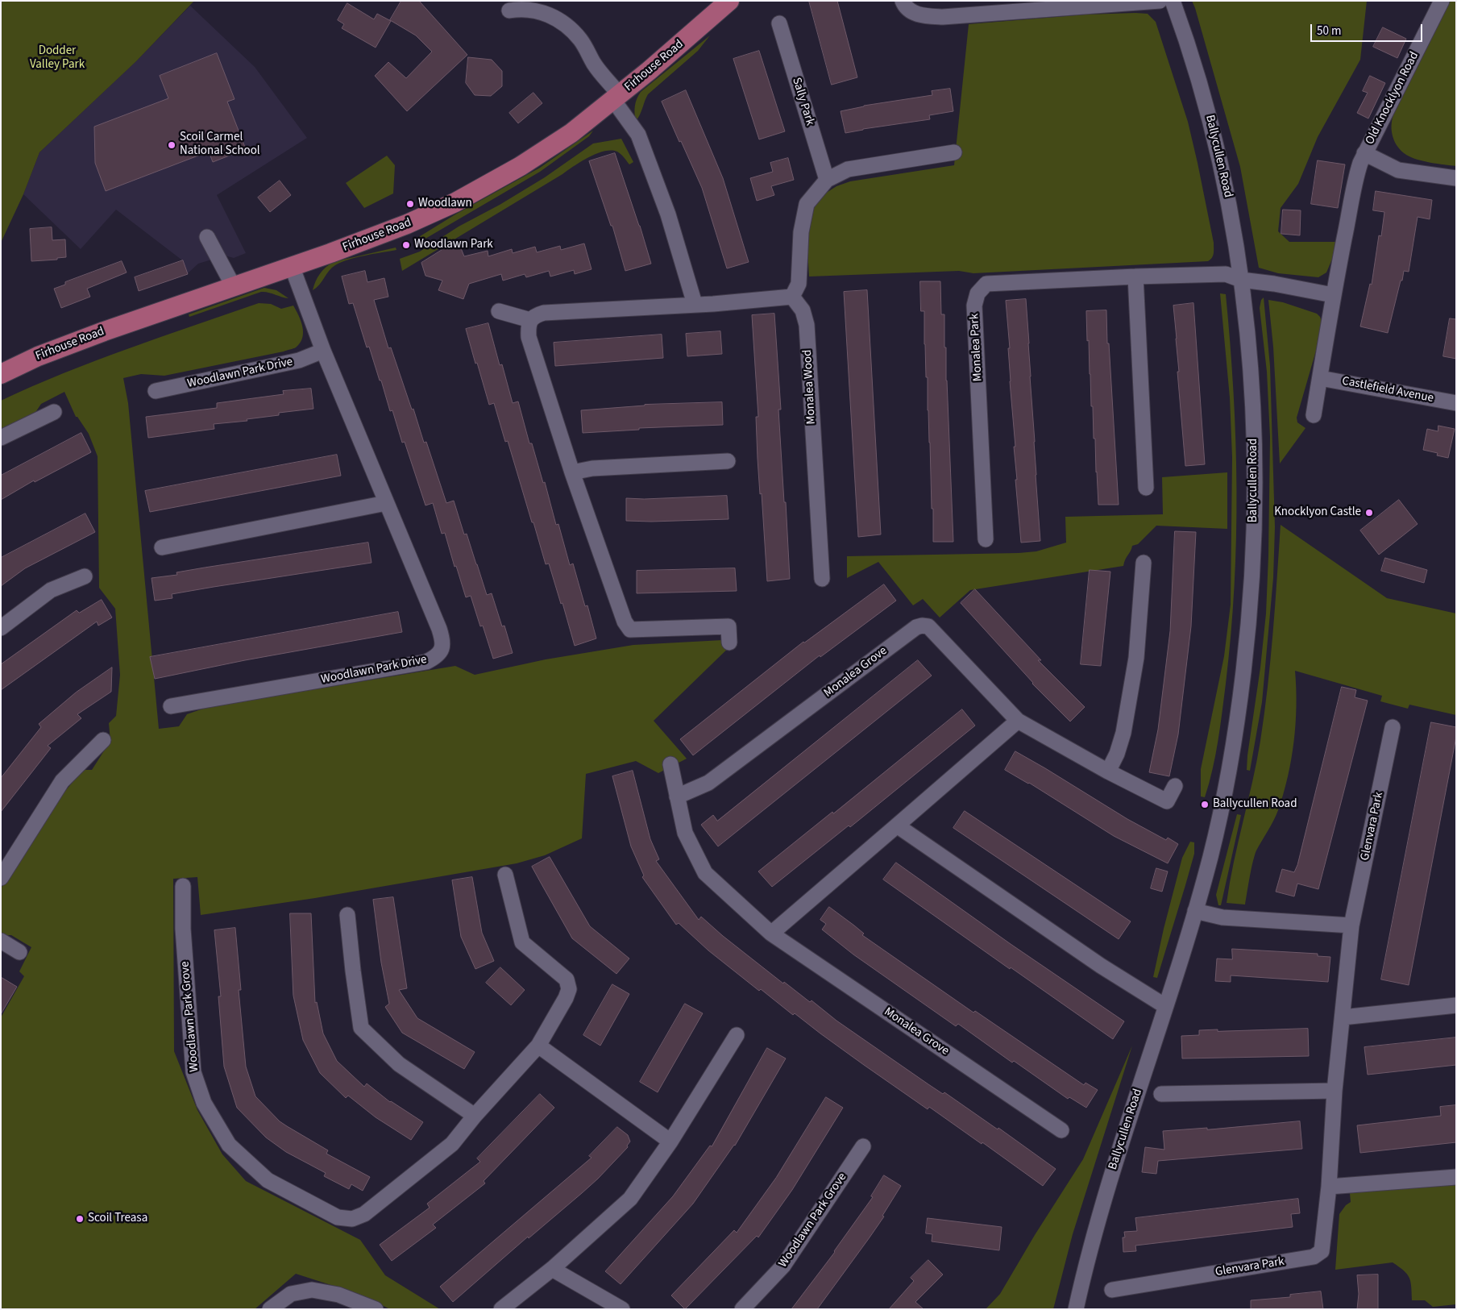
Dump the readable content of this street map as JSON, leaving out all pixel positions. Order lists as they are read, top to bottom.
{
  "streets": {
    "main road": ["Firhouse Road"],
    "street": [
      "Old Knocklyon Road",
      "Sally Park",
      "Ballycullen Road",
      "Monalea Park",
      "Woodlawn Park Drive",
      "Monalea Wood",
      "Castlefield Avenue",
      "Monalea Grove",
      "Glenvara Park",
      "Woodlawn Park Grove"
    ]
  },
  "crossings": [
    ["Firhouse Road", "Woodlawn Park Drive"],
    ["Old Knocklyon Road", "Monalea Park"],
    ["Old Knocklyon Road", "Castlefield Avenue"],
    ["Ballycullen Road", "Monalea Park"]
  ],
  "parks": ["Dodder Valley Park"],
  "places": [
    "Scoil Carmel National School",
    "Woodlawn",
    "Woodlawn Park",
    "Knocklyon Castle",
    "Ballycullen Road",
    "Scoil Treasa"
  ],
  "scale_bar": "50 m"
}
